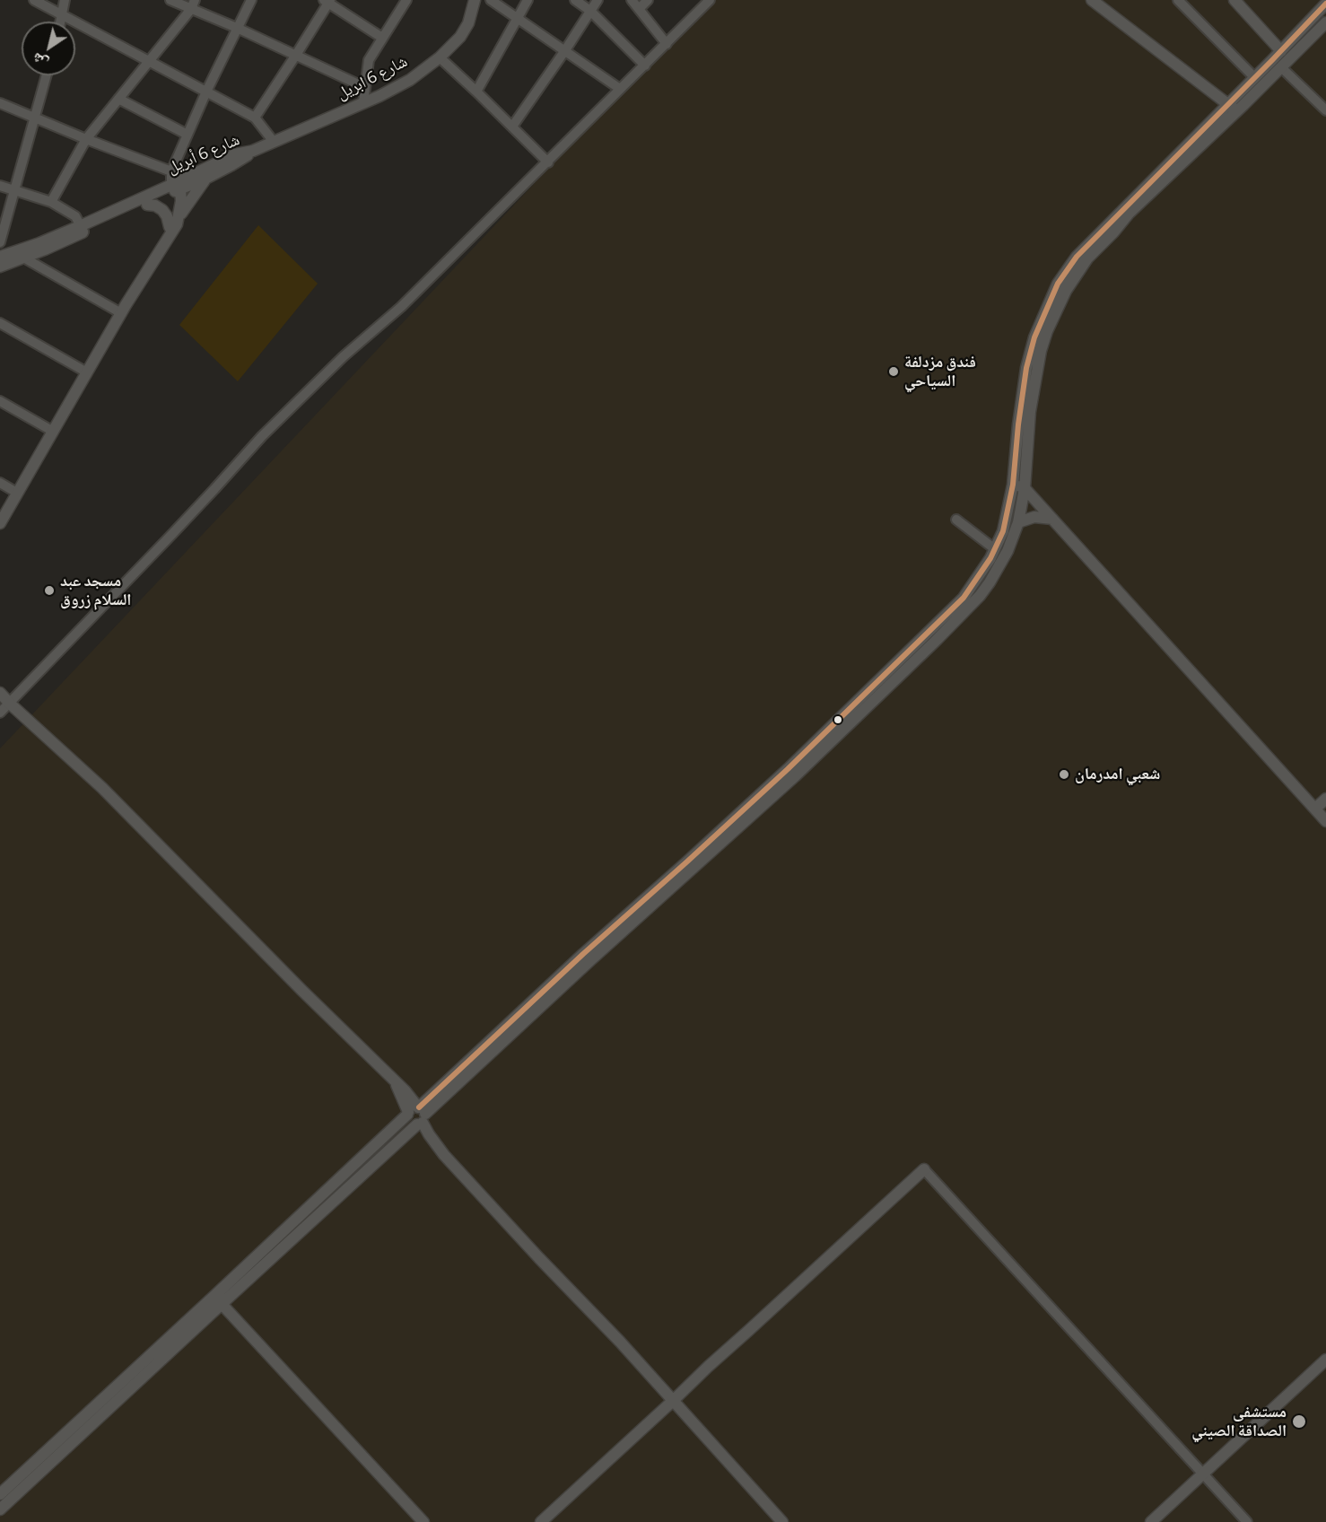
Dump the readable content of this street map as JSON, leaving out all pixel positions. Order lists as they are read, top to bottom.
{
  "streets": {
    "street": ["شارع 6 ابريل", "شارع 6 أبريل"]
  },
  "crossings": [
    ["شارع 6 ابريل", "شارع 6 أبريل"]
  ],
  "places": [
    "فندق مزدلفة السياحي",
    "مسجد عبد السلام زروق",
    "شعبي امدرمان",
    "مستشفى الصداقة الصيني"
  ],
  "north": "bottom left"
}
